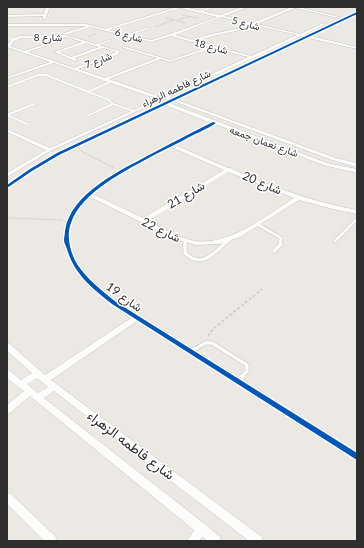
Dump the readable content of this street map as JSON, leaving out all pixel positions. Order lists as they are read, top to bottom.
{
  "streets": {
    "street": [
      "شارع 5",
      "شارع 6",
      "شارع 8",
      "شارع 18",
      "شارع 7",
      "شارع فاطمه الزهراء",
      "شارع نعمان جمعه",
      "شارع 20",
      "شارع 21",
      "شارع 22",
      "شارع 19"
    ]
  },
  "crossings": [
    ["شارع 5", "شارع 6"],
    ["شارع 5", "شارع فاطمه الزهراء"],
    ["شارع 6", "شارع 18"],
    ["شارع 8", "شارع 7"],
    ["شارع 18", "شارع فاطمه الزهراء"],
    ["شارع 7", "شارع نعمان جمعه"],
    ["شارع فاطمه الزهراء", "شارع نعمان جمعه"],
    ["شارع نعمان جمعه", "شارع 19"],
    ["شارع 20", "شارع 21"],
    ["شارع 20", "شارع 22"],
    ["شارع 20", "شارع 19"],
    ["شارع 21", "شارع 22"],
    ["شارع 22", "شارع 19"]
  ]
}
